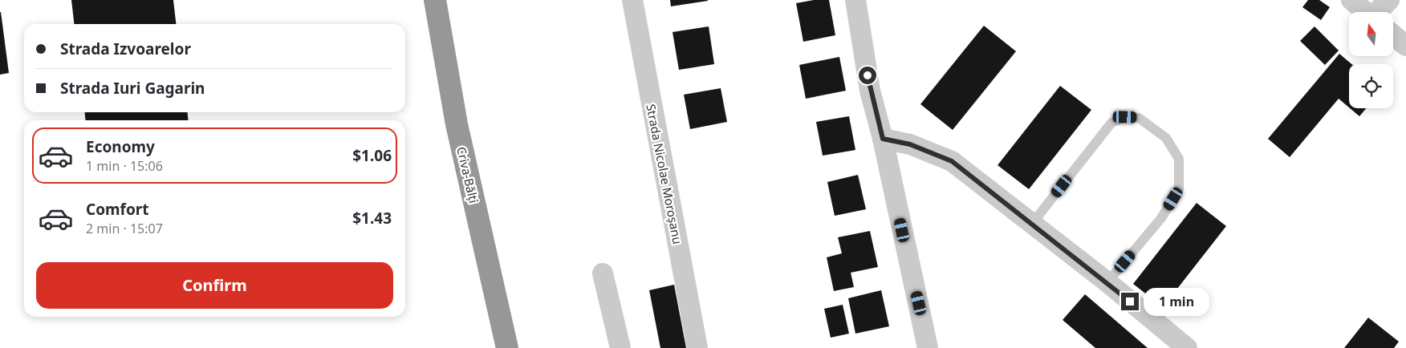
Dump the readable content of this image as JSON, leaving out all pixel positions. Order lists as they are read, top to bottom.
{
  "streets": {
    "highway": ["Criva-Bălți"],
    "street": ["Strada Nicolae Moroșanu"]
  },
  "north": "top",
  "page": {
    "banner": ["Strada Izvoarelor", "Strada Iuri Gagarin"],
    "list": [
      {
        "name": "Economy",
        "note": "1 min · 15:06",
        "value": "$1.06"
      },
      {
        "name": "Comfort",
        "note": "2 min · 15:07",
        "value": "$1.43"
      }
    ],
    "buttons": "Confirm",
    "bubble": "1 min"
  }
}
